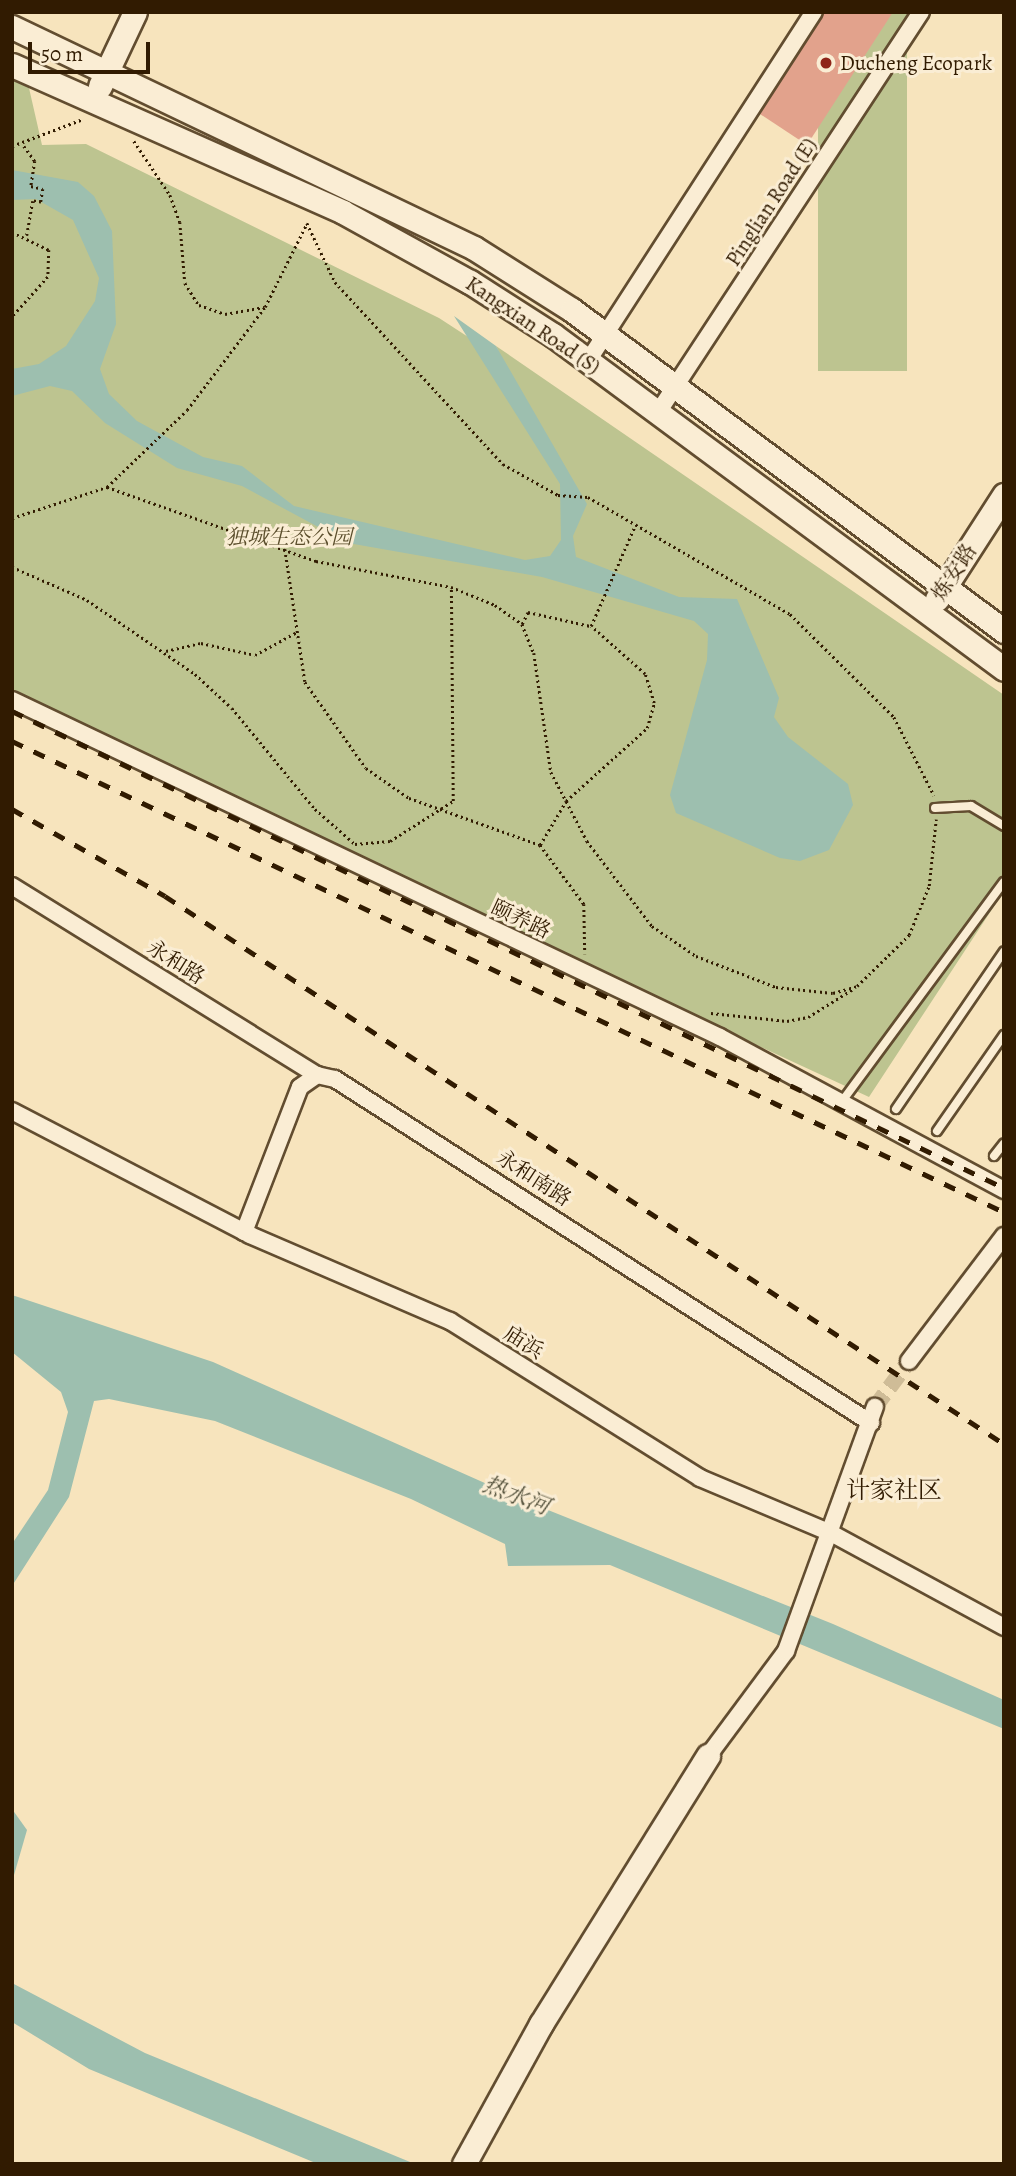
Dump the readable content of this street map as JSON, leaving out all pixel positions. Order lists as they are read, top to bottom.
{
  "streets": {
    "street": [
      "Pinglian Road (E)",
      "Kangxian Road (S)",
      "炼安路",
      "颐养路",
      "永和路",
      "永和南路",
      "庙浜"
    ]
  },
  "crossings": [
    ["Pinglian Road (E)", "Kangxian Road (S)"],
    ["Kangxian Road (S)", "炼安路"],
    ["永和路", "永和南路"]
  ],
  "districts": ["计家社区"],
  "water": ["热水河"],
  "parks": ["独城生态公园"],
  "places": ["Ducheng Ecopark"],
  "scale_bar": "50 m"
}
